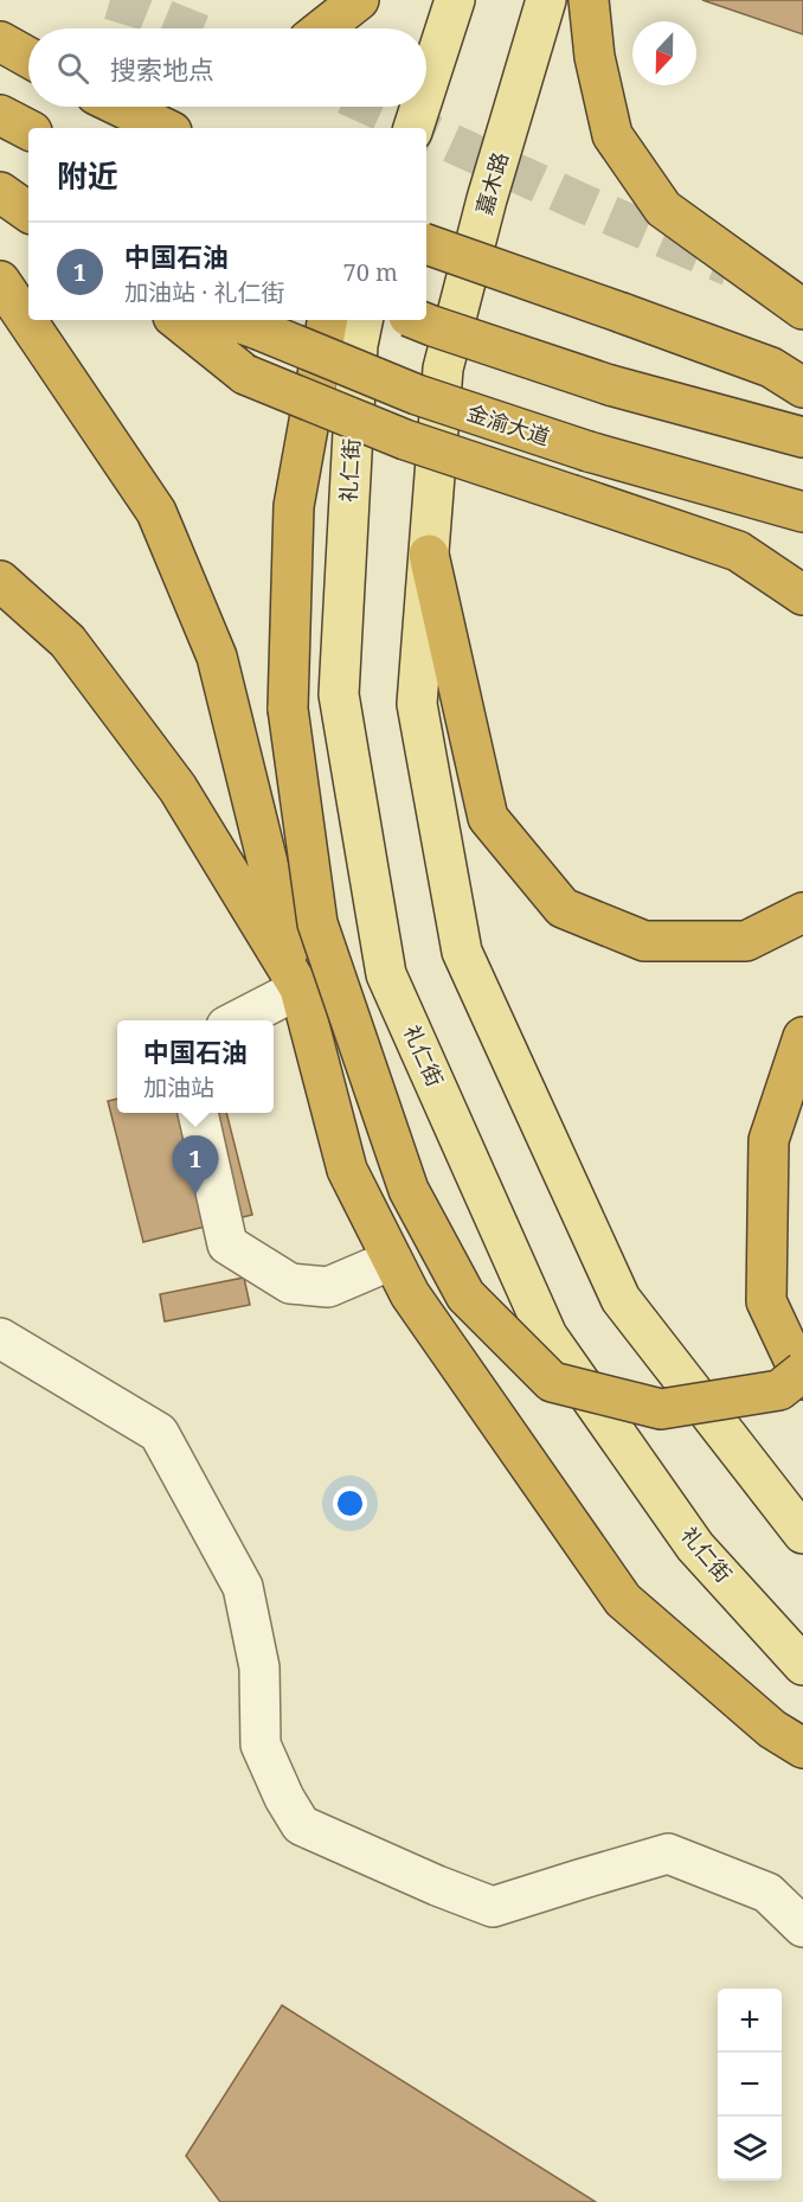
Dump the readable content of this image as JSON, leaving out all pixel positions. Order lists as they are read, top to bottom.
{
  "streets": {
    "highway": ["金渝大道"],
    "main road": ["嘉木路", "礼仁街"]
  },
  "north": "bottom",
  "page": {
    "search": "搜索地点",
    "heading": "附近",
    "list": [
      {
        "mark": "1",
        "name": "中国石油",
        "note": "加油站 · 礼仁街",
        "value": "70 m"
      }
    ],
    "popup": ["中国石油", "加油站"],
    "pins": "1",
    "map_buttons": ["+", "−"]
  }
}
